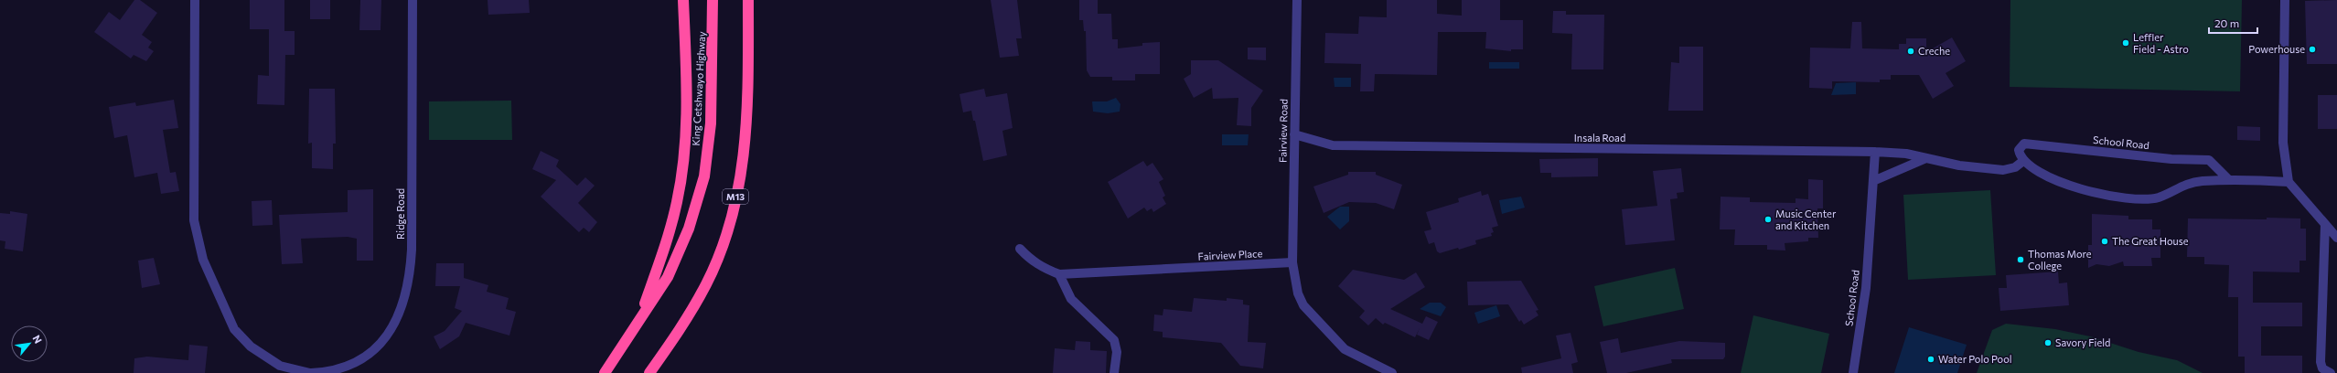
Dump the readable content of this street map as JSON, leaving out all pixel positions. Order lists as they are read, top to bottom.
{
  "streets": {
    "highway": ["King Cetshwayo Highway", "M13"],
    "street": [
      "Fairview Road",
      "Insala Road",
      "School Road",
      "Ridge Road",
      "Fairview Place"
    ]
  },
  "crossings": [
    ["Fairview Road", "Insala Road"],
    ["Fairview Road", "Fairview Place"],
    ["Insala Road", "School Road"]
  ],
  "places": [
    "Leffler Field - Astro",
    "Powerhouse",
    "Creche",
    "Music Center and Kitchen",
    "The Great House",
    "Thomas More College",
    "Savory Field",
    "Water Polo Pool"
  ],
  "scale_bar": "20 m",
  "north": "top right"
}
